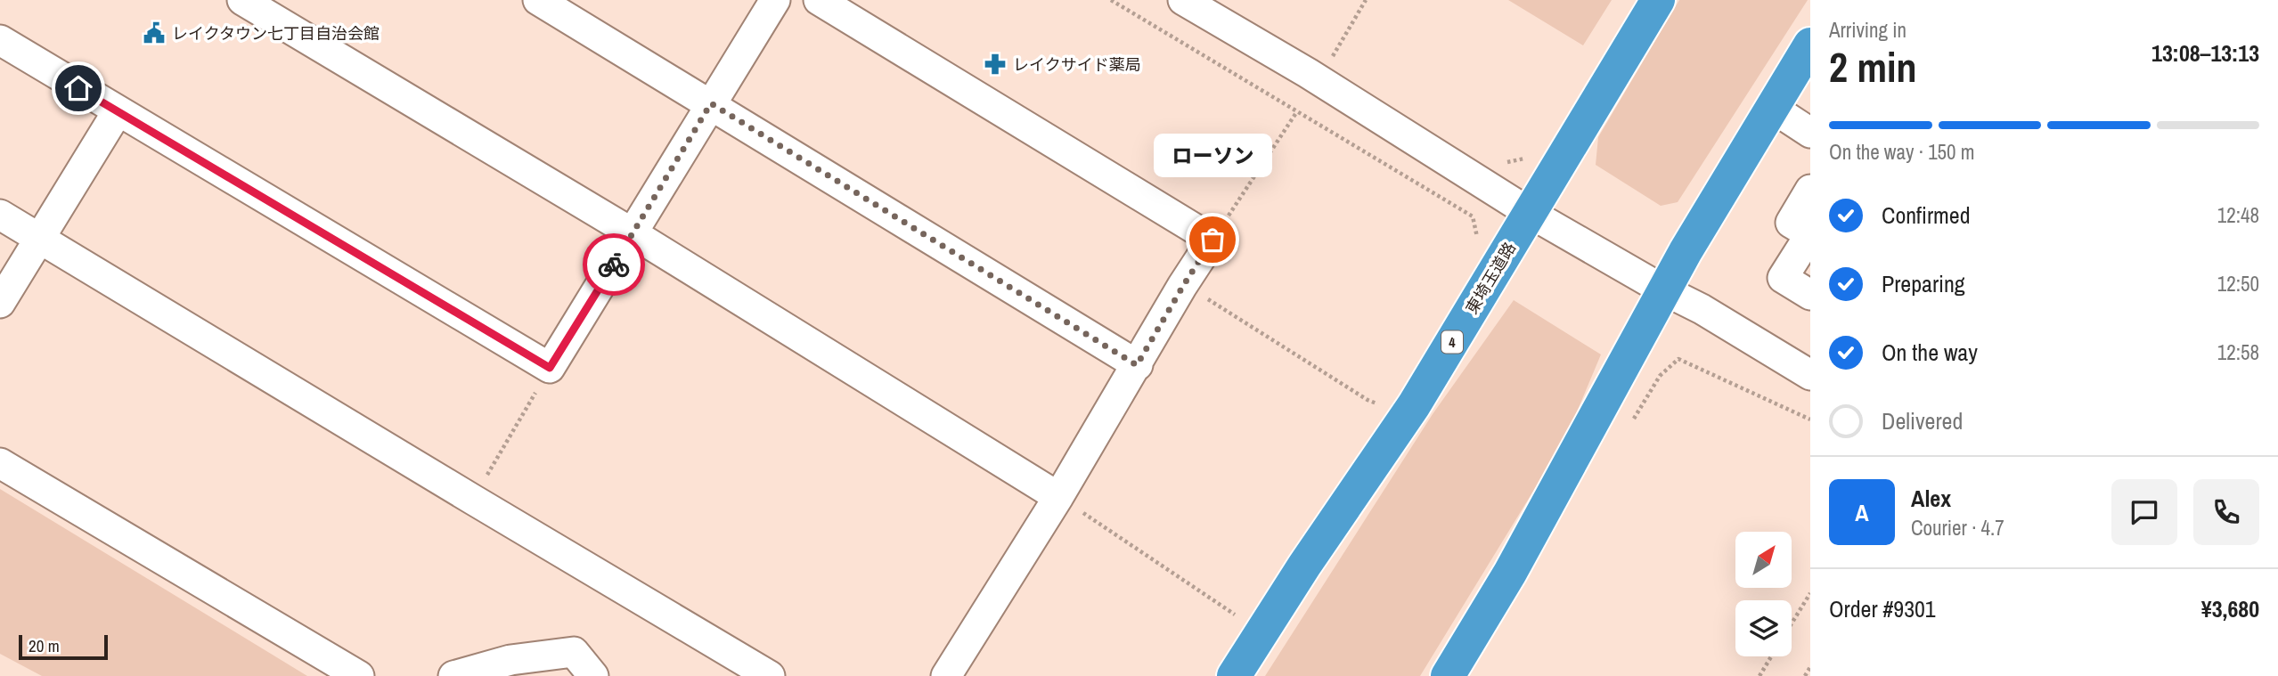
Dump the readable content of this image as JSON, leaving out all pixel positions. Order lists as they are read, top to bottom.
{
  "streets": {
    "highway": ["東埼玉道路", "4"]
  },
  "places": {
    "public building": ["レイクタウン七丁目自治会館"],
    "pharmacy": ["レイクサイド薬局"],
    "other": ["ローソン"]
  },
  "scale_bar": "20 m",
  "north": "top right",
  "page": {
    "heading": ["2 min", "Arriving in", "13:08–13:13"],
    "panel": [
      "Alex",
      "Courier · 4.7",
      "Order #9301",
      "¥3,680"
    ],
    "bar": "On the way · 150 m",
    "bubble": "ローソン",
    "list": [
      ["Confirmed", "12:48"],
      ["Preparing", "12:50"],
      ["On the way", "12:58"],
      "Delivered"
    ],
    "round": "A",
    "scale": "20 m"
  }
}
